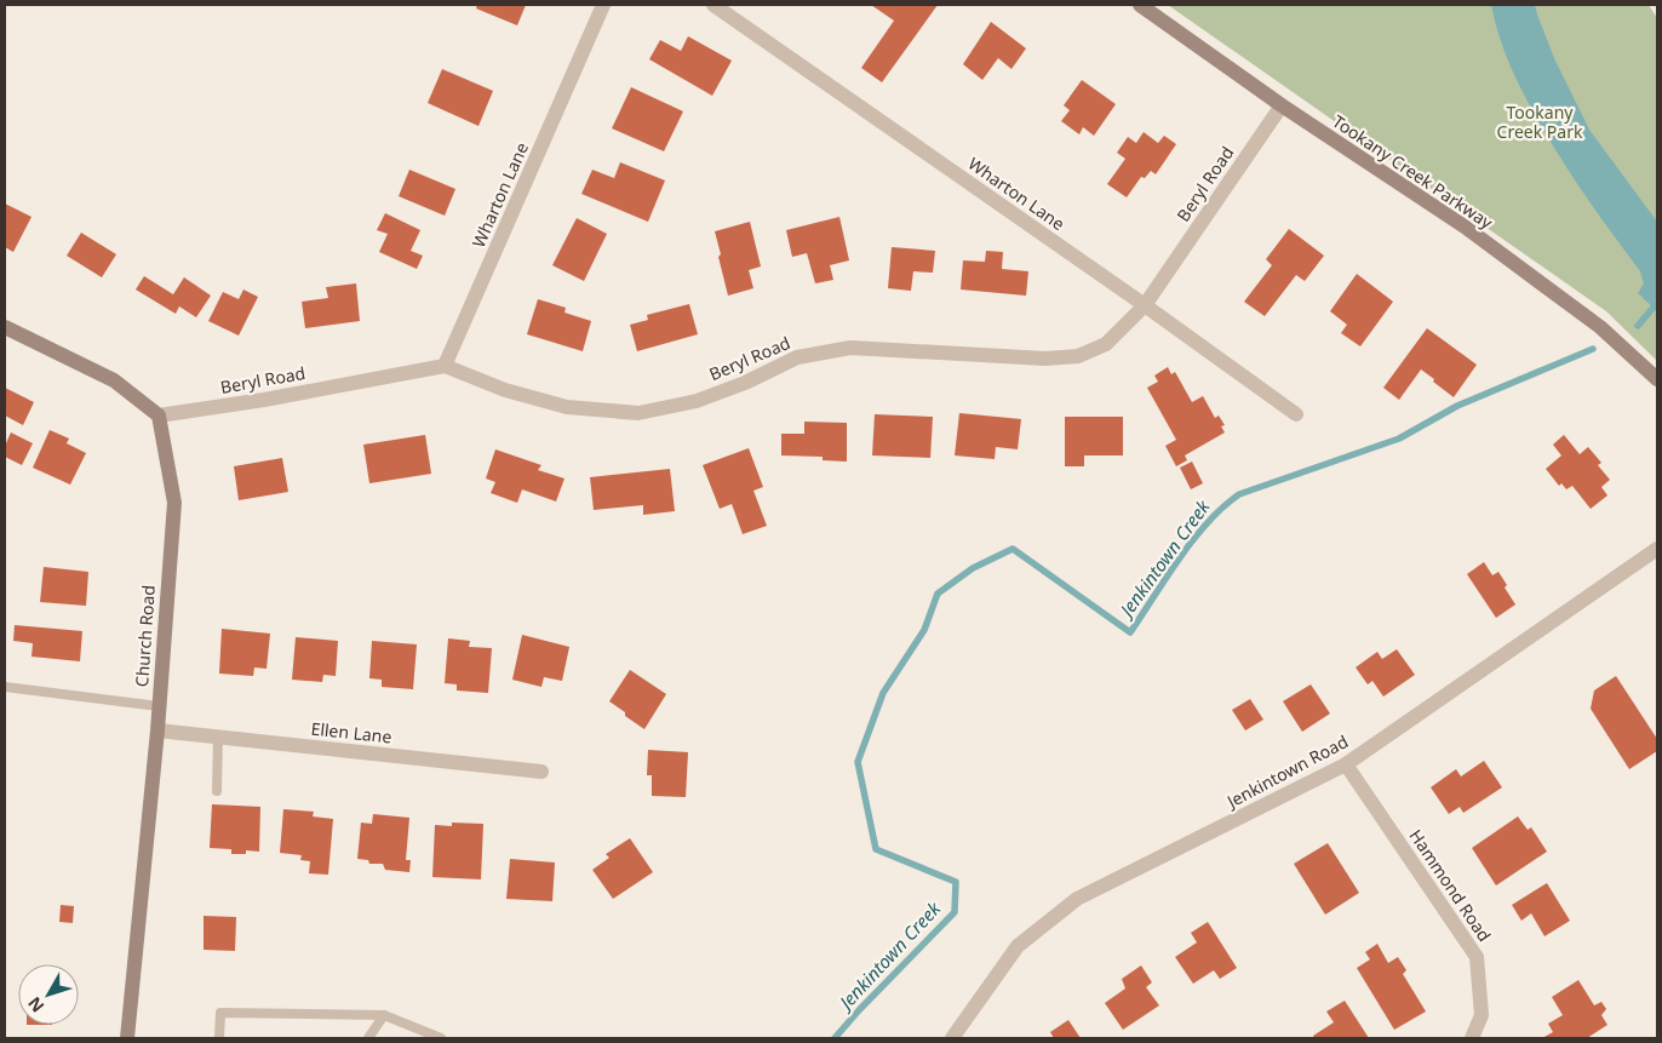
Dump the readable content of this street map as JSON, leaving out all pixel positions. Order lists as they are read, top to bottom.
{
  "streets": {
    "street": [
      "Tookany Creek Parkway",
      "Beryl Road",
      "Wharton Lane",
      "Church Road",
      "Ellen Lane",
      "Jenkintown Road",
      "Hammond Road"
    ]
  },
  "crossings": [
    ["Tookany Creek Parkway", "Beryl Road"],
    ["Beryl Road", "Wharton Lane"],
    ["Beryl Road", "Church Road"],
    ["Church Road", "Ellen Lane"],
    ["Jenkintown Road", "Hammond Road"]
  ],
  "water": ["Jenkintown Creek"],
  "parks": ["Tookany Creek Park"],
  "north": "bottom left"
}
